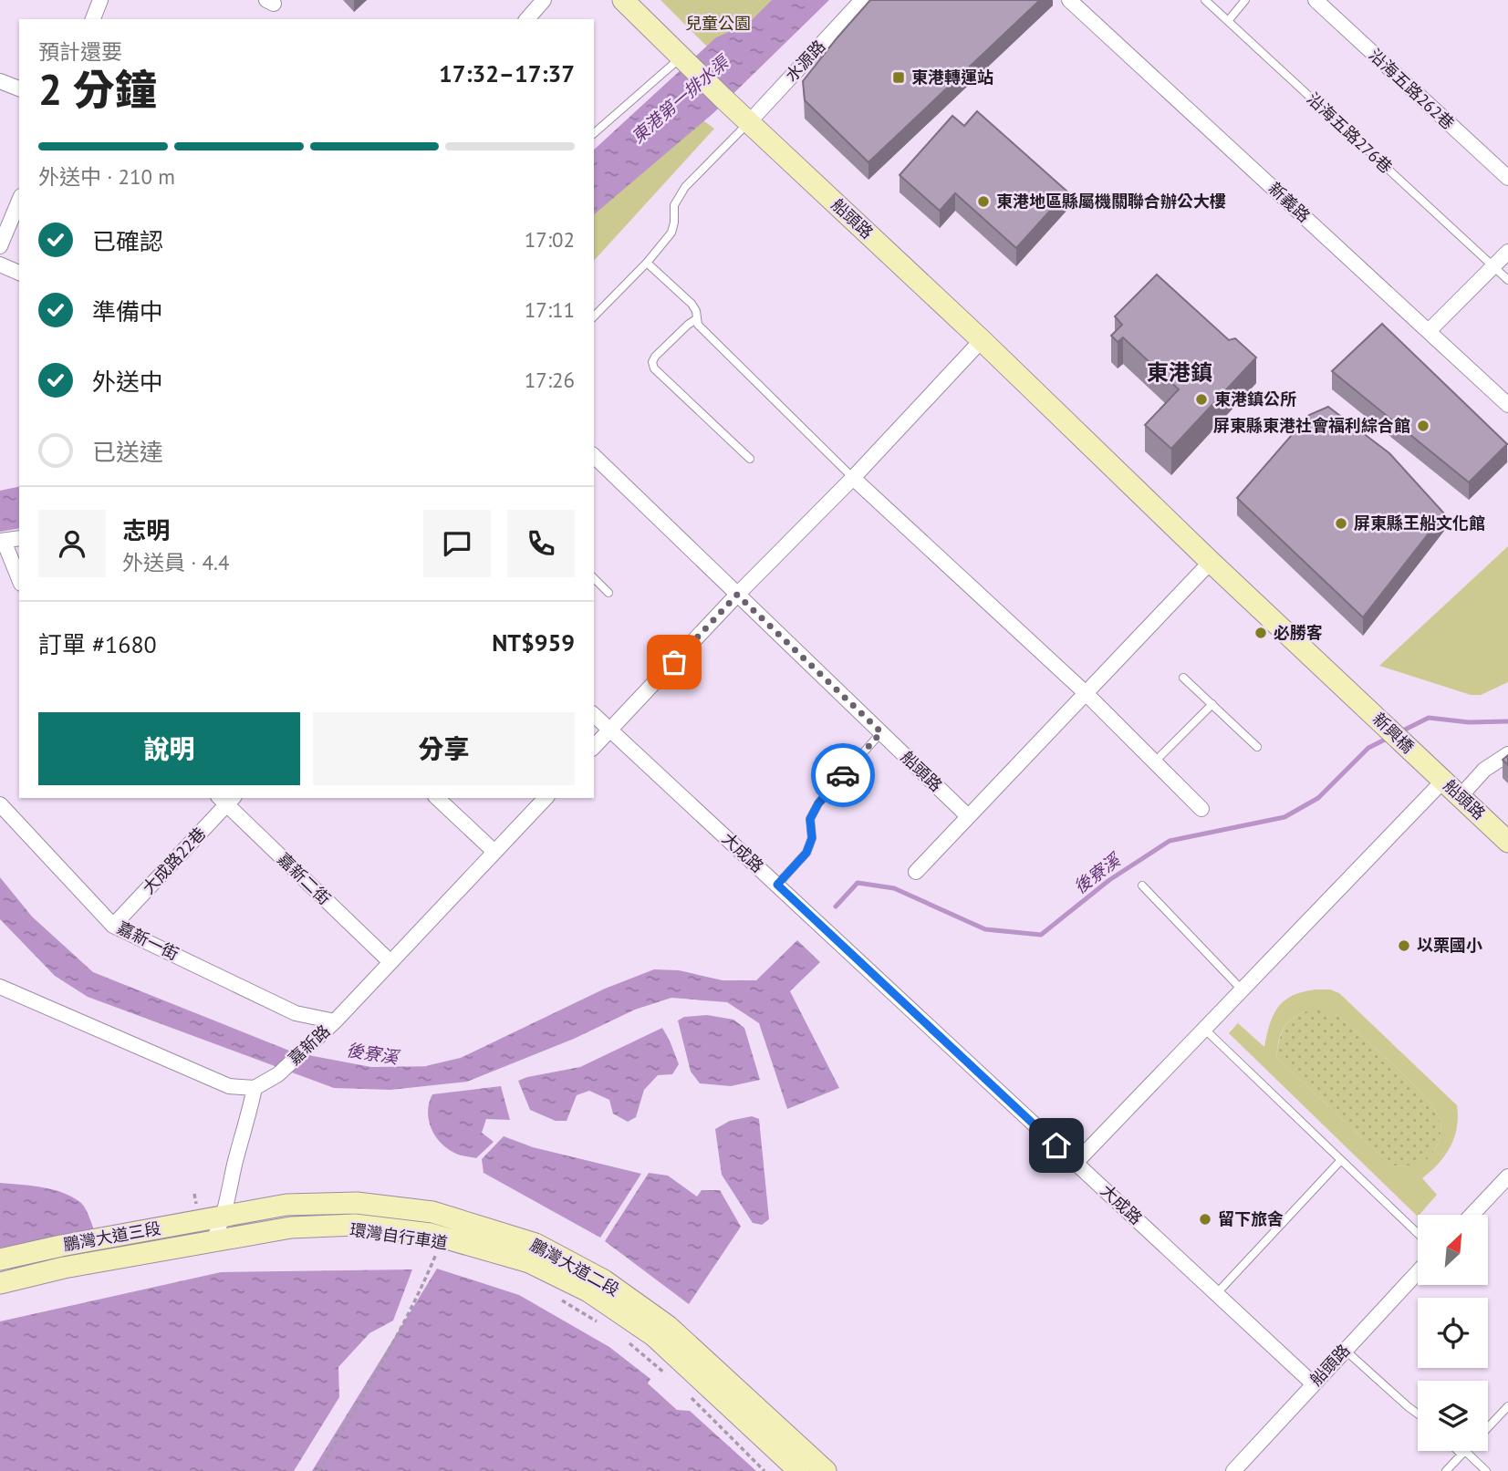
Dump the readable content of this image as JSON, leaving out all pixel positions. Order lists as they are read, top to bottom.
{
  "streets": {
    "street": [
      "水源路",
      "沿海五路262巷",
      "新義路",
      "船頭路",
      "新興橋",
      "大成路",
      "大成路22巷",
      "嘉新二街",
      "嘉新一街",
      "嘉新路",
      "鵬灣大道三段",
      "鵬灣大道二段"
    ],
    "lane": ["沿海五路276巷"]
  },
  "crossings": [
    ["水源路", "船頭路"],
    ["船頭路", "新興橋"],
    ["船頭路", "大成路"],
    ["大成路22巷", "嘉新二街"],
    ["大成路22巷", "嘉新一街"],
    ["嘉新二街", "嘉新路"],
    ["嘉新一街", "嘉新路"],
    ["鵬灣大道三段", "鵬灣大道二段"]
  ],
  "districts": ["東港鎮"],
  "water": ["東港第一排水渠", "後寮溪"],
  "parks": ["兒童公園"],
  "places": {
    "transit": ["東港轉運站"],
    "other": [
      "東港地區縣屬機關聯合辦公大樓",
      "東港鎮公所",
      "屏東縣東港社會福利綜合館",
      "屏東縣王船文化館",
      "必勝客",
      "以栗國小",
      "留下旅舍"
    ]
  },
  "north": "top right",
  "page": {
    "heading": ["2 分鐘", "預計還要", "17:32–17:37"],
    "panel": [
      "志明",
      "外送員 · 4.4",
      "訂單 #1680",
      "NT$959"
    ],
    "bar": "外送中 · 210 m",
    "list": [
      ["已確認", "17:02"],
      ["準備中", "17:11"],
      ["外送中", "17:26"],
      "已送達"
    ],
    "buttons": ["說明", "分享"]
  }
}
